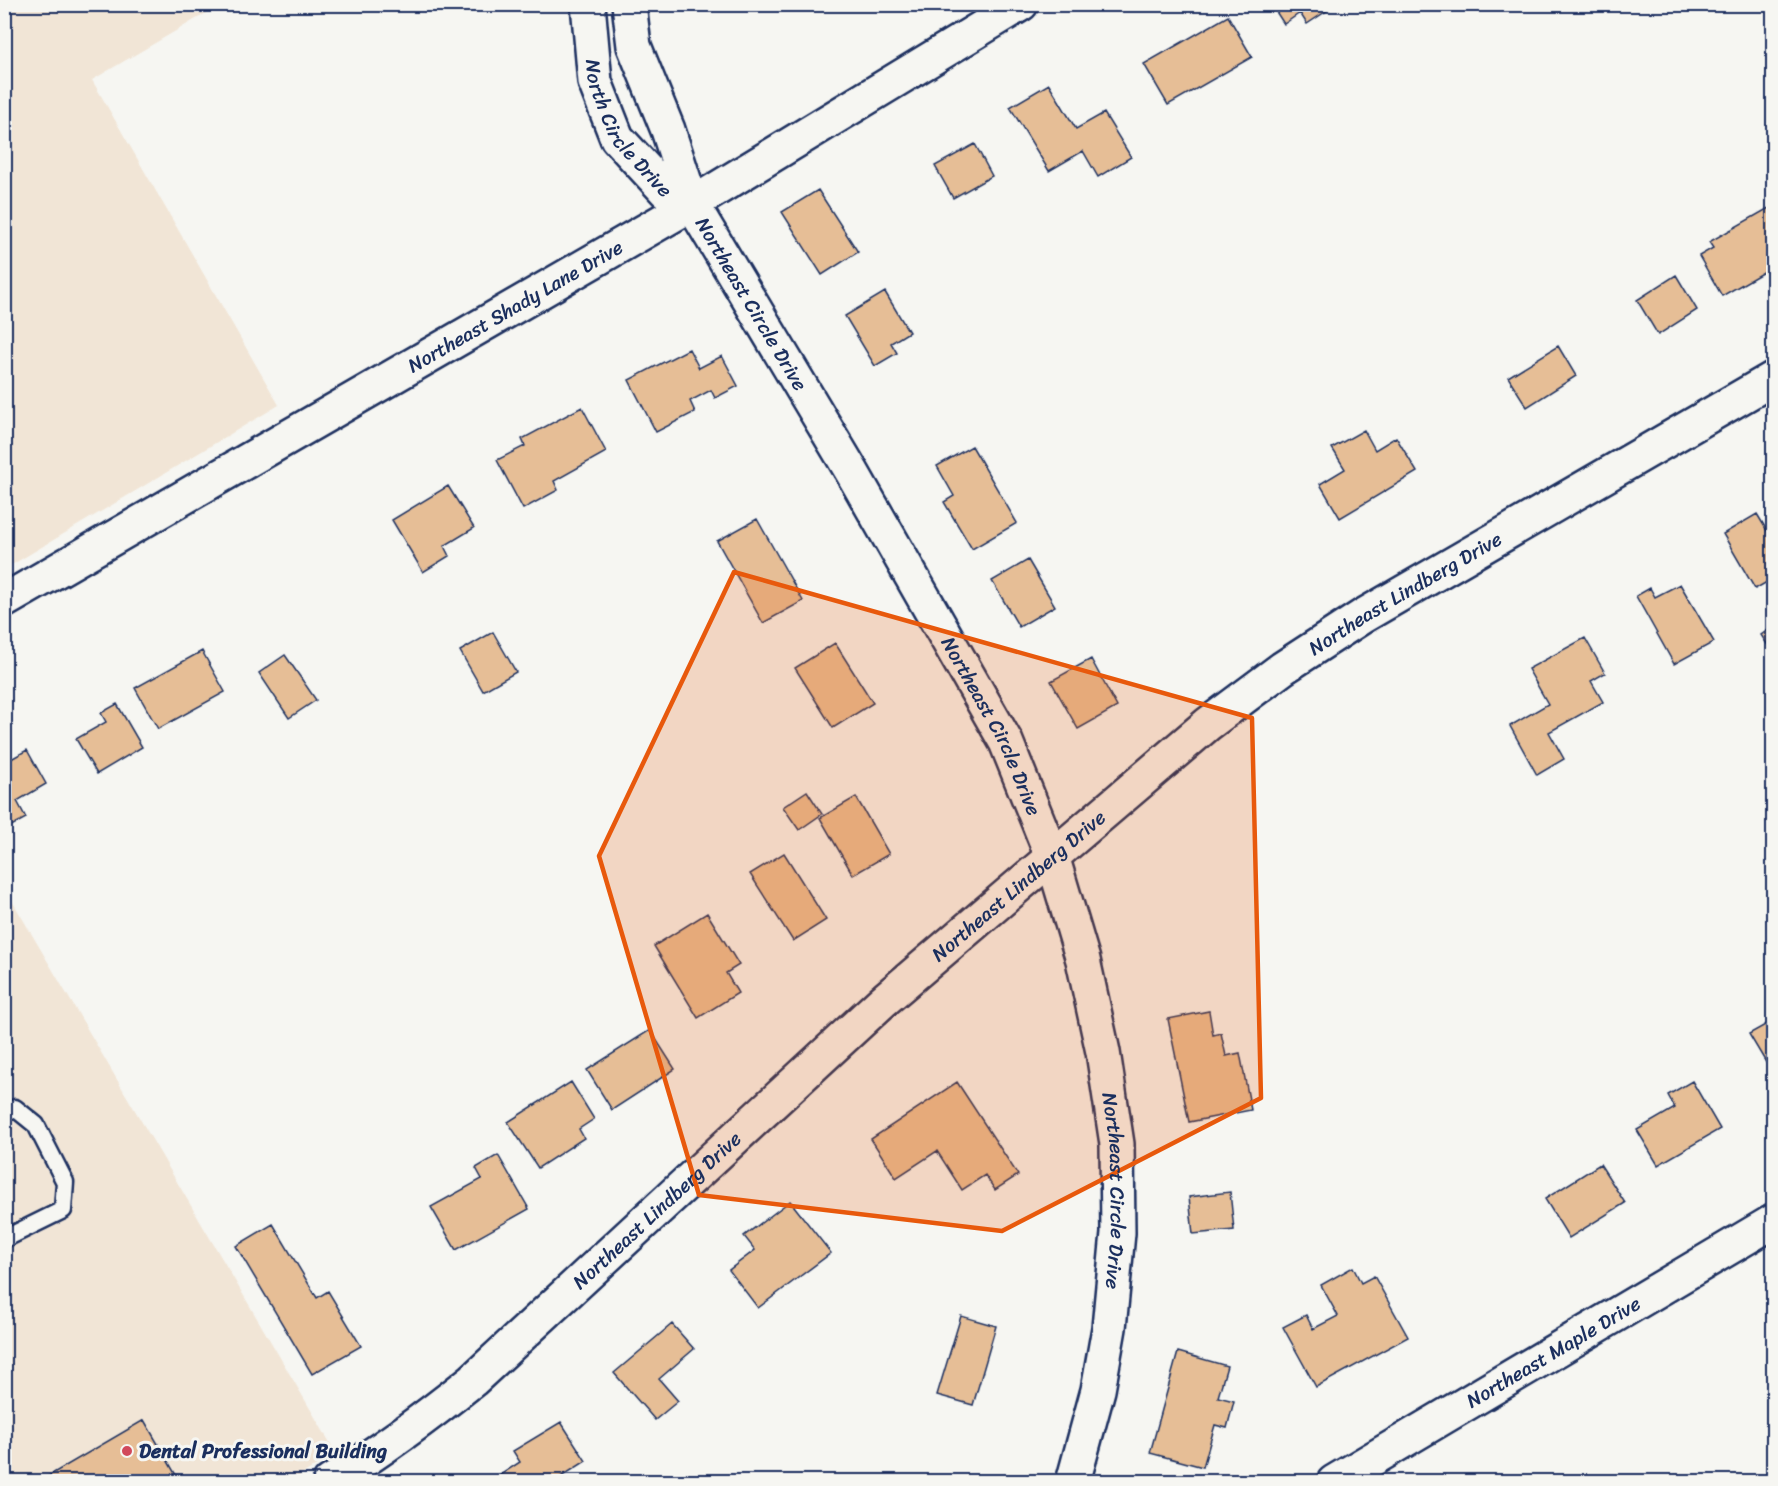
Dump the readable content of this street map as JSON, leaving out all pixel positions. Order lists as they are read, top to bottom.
{
  "streets": {
    "street": [
      "North Circle Drive",
      "Northeast Circle Drive",
      "Northeast Shady Lane Drive",
      "Northeast Lindberg Drive",
      "Northeast Maple Drive"
    ]
  },
  "crossings": [
    ["North Circle Drive", "Northeast Circle Drive"],
    ["North Circle Drive", "Northeast Shady Lane Drive"],
    ["Northeast Circle Drive", "Northeast Shady Lane Drive"],
    ["Northeast Circle Drive", "Northeast Lindberg Drive"]
  ],
  "places": ["Dental Professional Building"]
}
